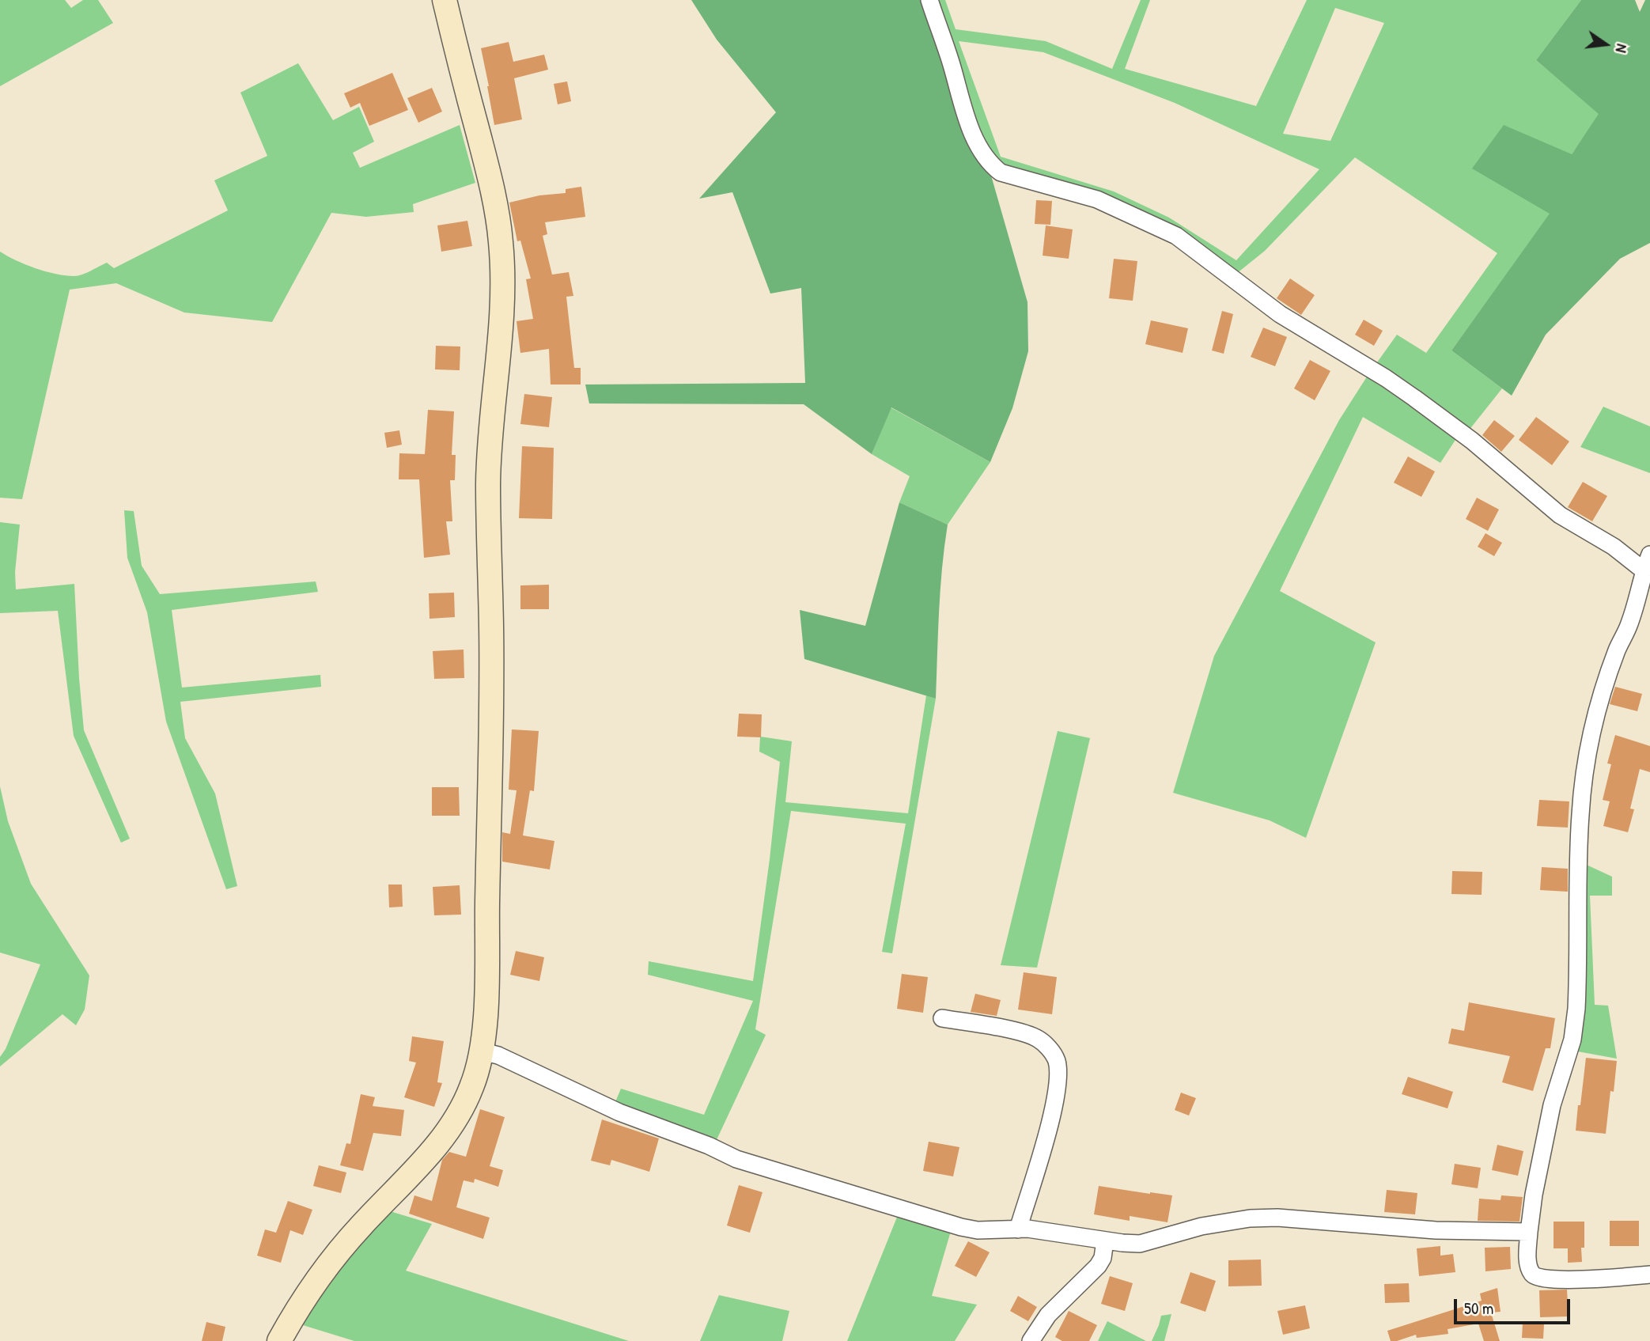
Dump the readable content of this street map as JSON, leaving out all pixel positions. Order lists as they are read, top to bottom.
{
  "scale_bar": "50 m",
  "north": "right"
}
